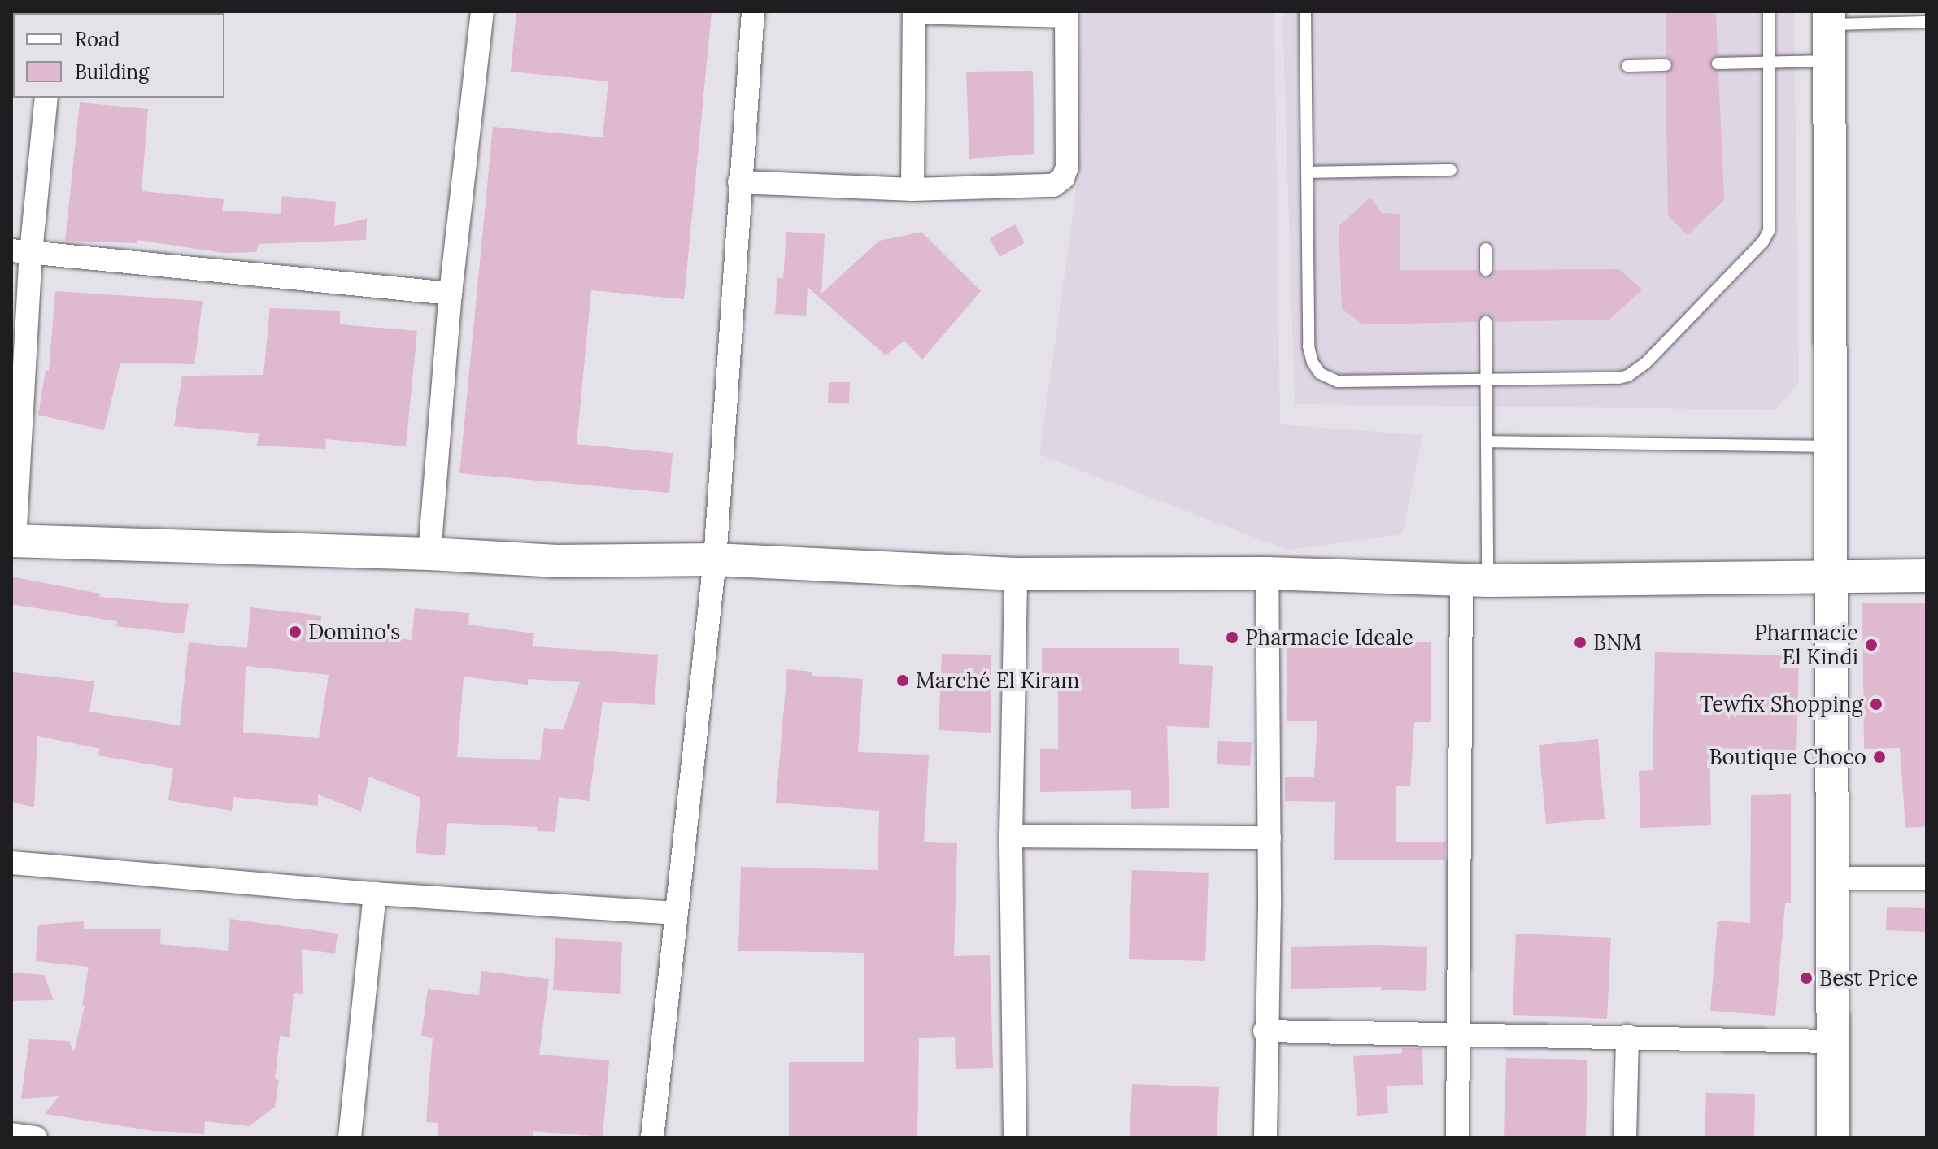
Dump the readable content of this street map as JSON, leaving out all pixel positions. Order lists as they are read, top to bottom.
{
  "places": [
    "Domino's",
    "Pharmacie Ideale",
    "BNM",
    "Pharmacie El Kindi",
    "Marché El Kiram",
    "Tewfix Shopping",
    "Boutique Choco",
    "Best Price"
  ],
  "legend": ["Road", "Building"]
}
